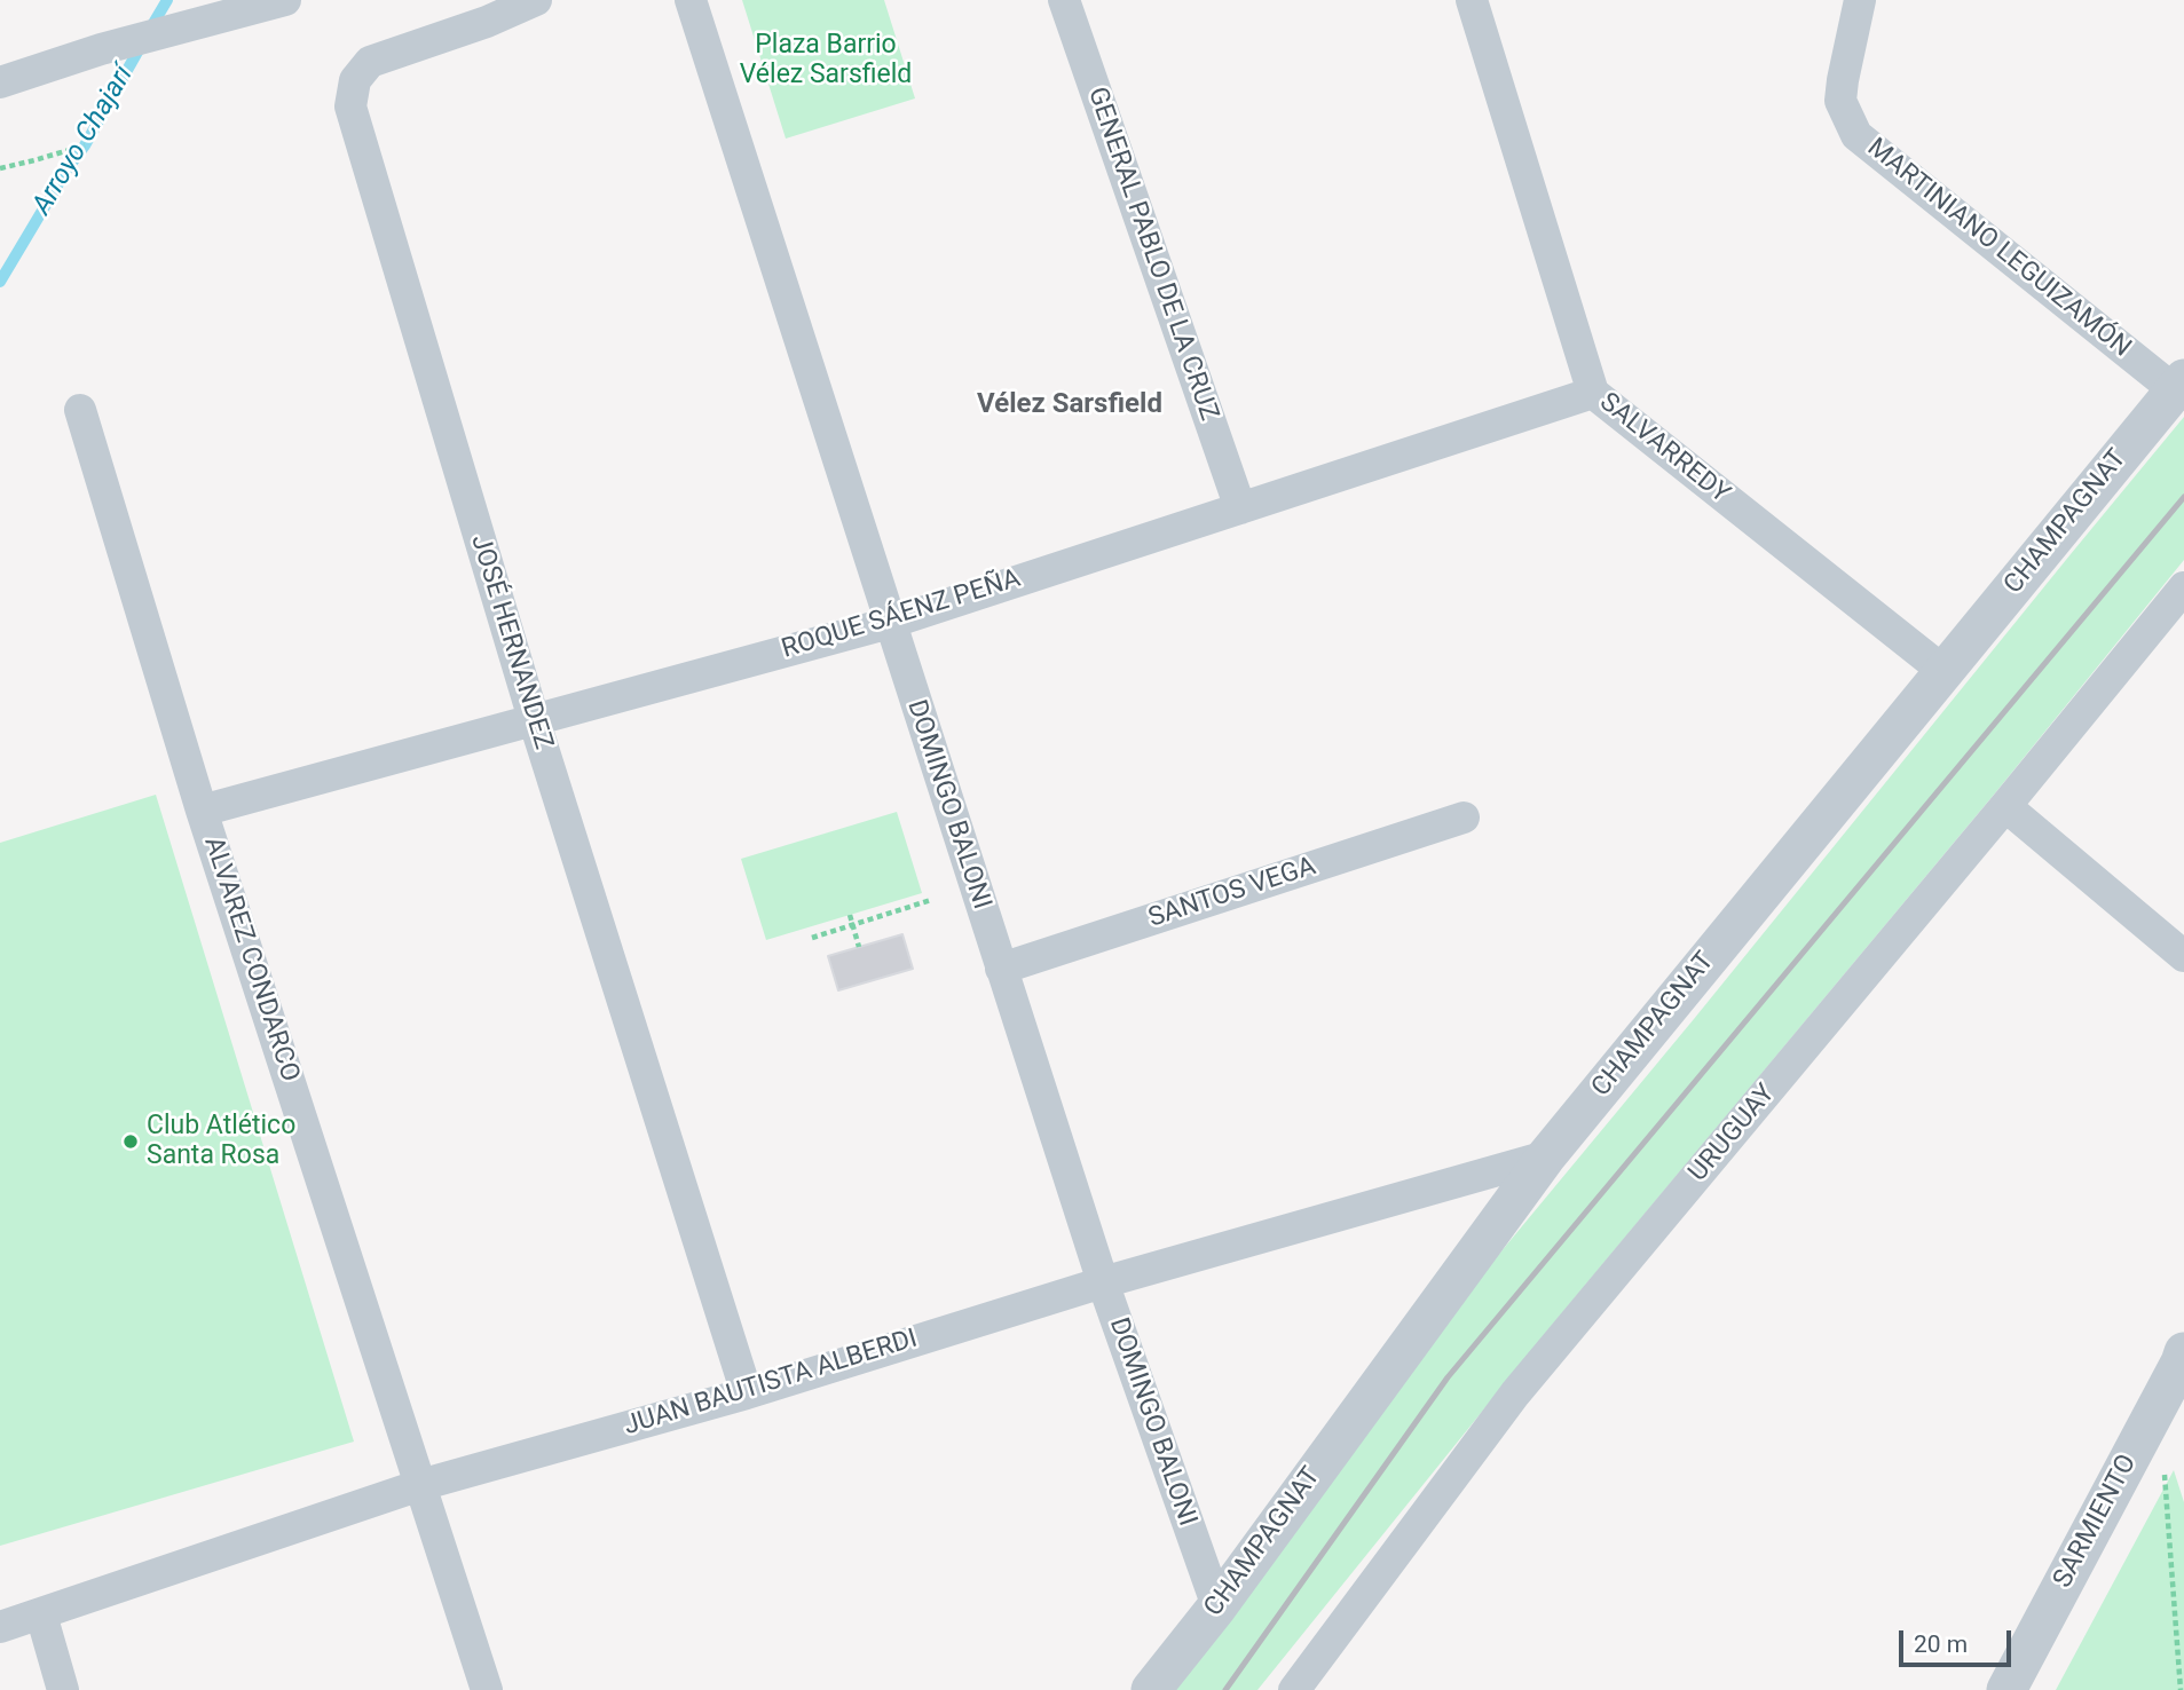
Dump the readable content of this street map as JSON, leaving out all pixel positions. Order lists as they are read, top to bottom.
{
  "streets": {
    "street": [
      "MARTINIANO LEGUIZAMÓN",
      "GENERAL PABLO DE LA CRUZ",
      "SALVARREDY",
      "CHAMPAGNAT",
      "ROQUE SÁENZ PEÑA",
      "JOSÉ HERNANDEZ",
      "DOMINGO BALONI",
      "SANTOS VEGA",
      "ALVAREZ CONDARCO",
      "URUGUAY",
      "JUAN BAUTISTA ALBERDI",
      "SARMIENTO"
    ]
  },
  "crossings": [
    ["MARTINIANO LEGUIZAMÓN", "CHAMPAGNAT"],
    ["GENERAL PABLO DE LA CRUZ", "ROQUE SÁENZ PEÑA"],
    ["SALVARREDY", "CHAMPAGNAT"],
    ["SALVARREDY", "ROQUE SÁENZ PEÑA"],
    ["CHAMPAGNAT", "DOMINGO BALONI"],
    ["CHAMPAGNAT", "JUAN BAUTISTA ALBERDI"],
    ["ROQUE SÁENZ PEÑA", "JOSÉ HERNANDEZ"],
    ["ROQUE SÁENZ PEÑA", "DOMINGO BALONI"],
    ["ROQUE SÁENZ PEÑA", "ALVAREZ CONDARCO"],
    ["JOSÉ HERNANDEZ", "JUAN BAUTISTA ALBERDI"],
    ["DOMINGO BALONI", "SANTOS VEGA"],
    ["DOMINGO BALONI", "JUAN BAUTISTA ALBERDI"],
    ["ALVAREZ CONDARCO", "JUAN BAUTISTA ALBERDI"]
  ],
  "districts": ["Vélez Sarsfield"],
  "water": ["Arroyo Chajarí"],
  "parks": ["Plaza Barrio Vélez Sarsfield"],
  "places": ["Club Atlético Santa Rosa"],
  "scale_bar": "20 m"
}
